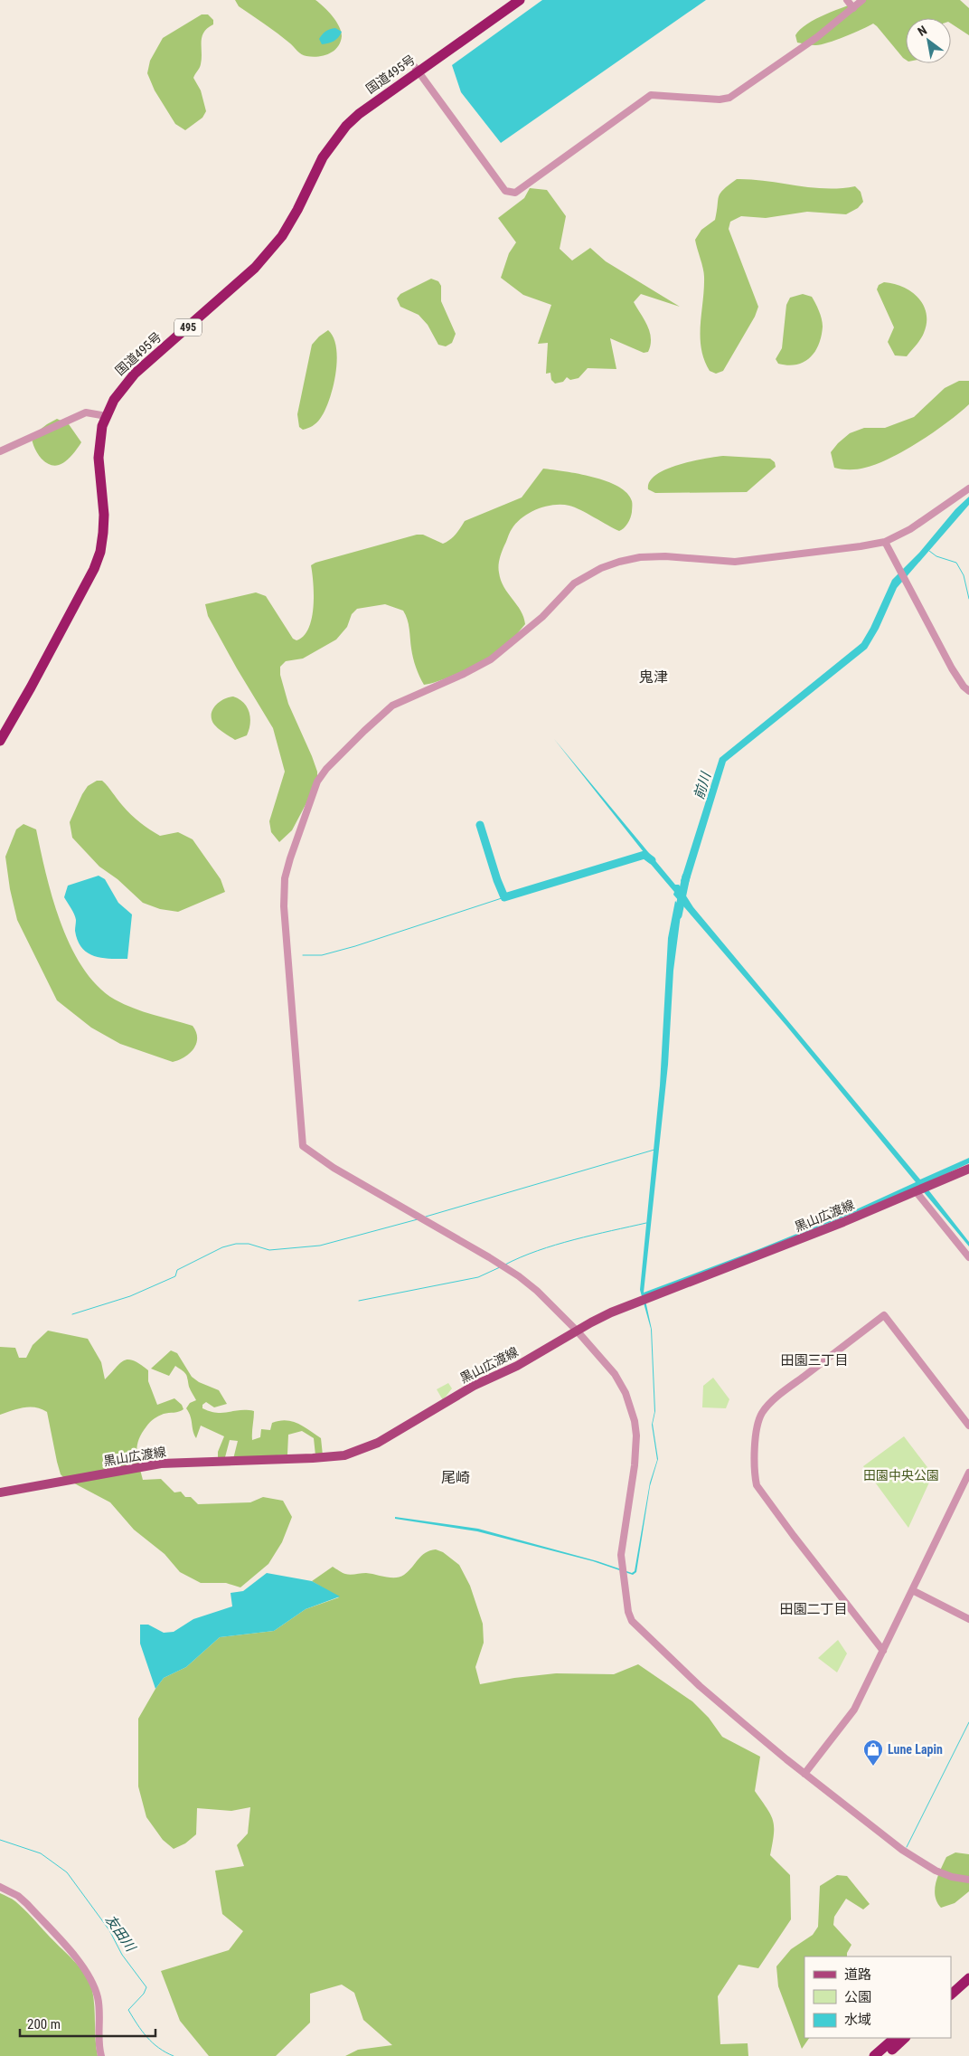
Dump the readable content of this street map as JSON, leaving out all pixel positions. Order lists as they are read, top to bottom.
{
  "streets": {
    "highway": ["国道495号", "495"],
    "main road": ["黒山広渡線"]
  },
  "districts": [
    "鬼津",
    "田園三丁目",
    "尾崎",
    "田園二丁目"
  ],
  "water": ["前川", "友田川"],
  "parks": ["田園中央公園"],
  "places": {
    "shop": ["Lune Lapin"]
  },
  "legend": ["道路", "公園", "水域"],
  "scale_bar": "200 m",
  "north": "top left"
}
